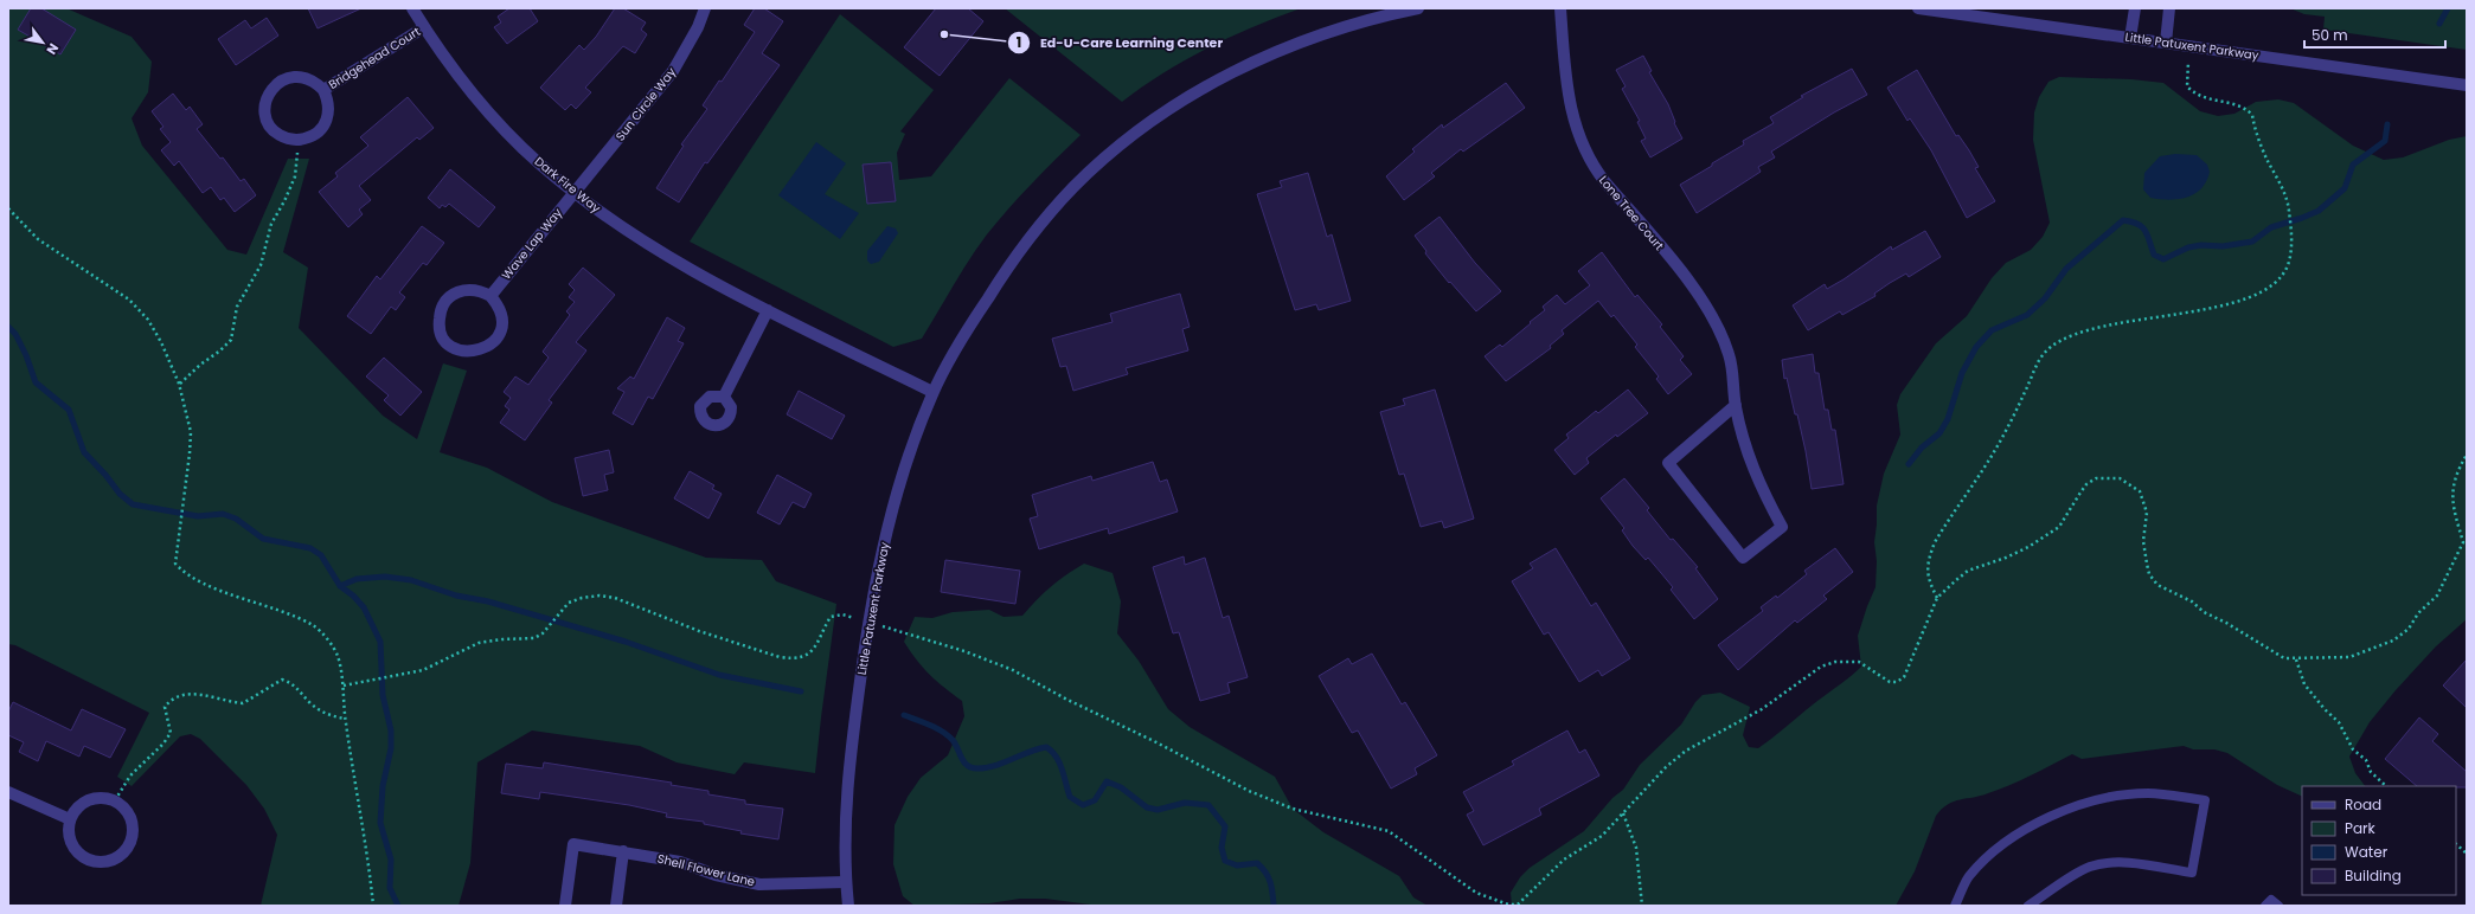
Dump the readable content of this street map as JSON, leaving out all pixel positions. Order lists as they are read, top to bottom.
{
  "streets": {
    "street": [
      "Little Patuxent Parkway",
      "Bridgehead Court",
      "Sun Circle Way",
      "Dark Fire Way",
      "Lone Tree Court",
      "Wave Lap Way",
      "Shell Flower Lane"
    ]
  },
  "crossings": [
    ["Little Patuxent Parkway", "Dark Fire Way"],
    ["Little Patuxent Parkway", "Shell Flower Lane"],
    ["Bridgehead Court", "Dark Fire Way"],
    ["Sun Circle Way", "Dark Fire Way"],
    ["Sun Circle Way", "Wave Lap Way"],
    ["Dark Fire Way", "Wave Lap Way"]
  ],
  "places": ["Ed-U-Care Learning Center"],
  "legend": [
    "Road",
    "Park",
    "Water",
    "Building"
  ],
  "scale_bar": "50 m",
  "north": "bottom right"
}
